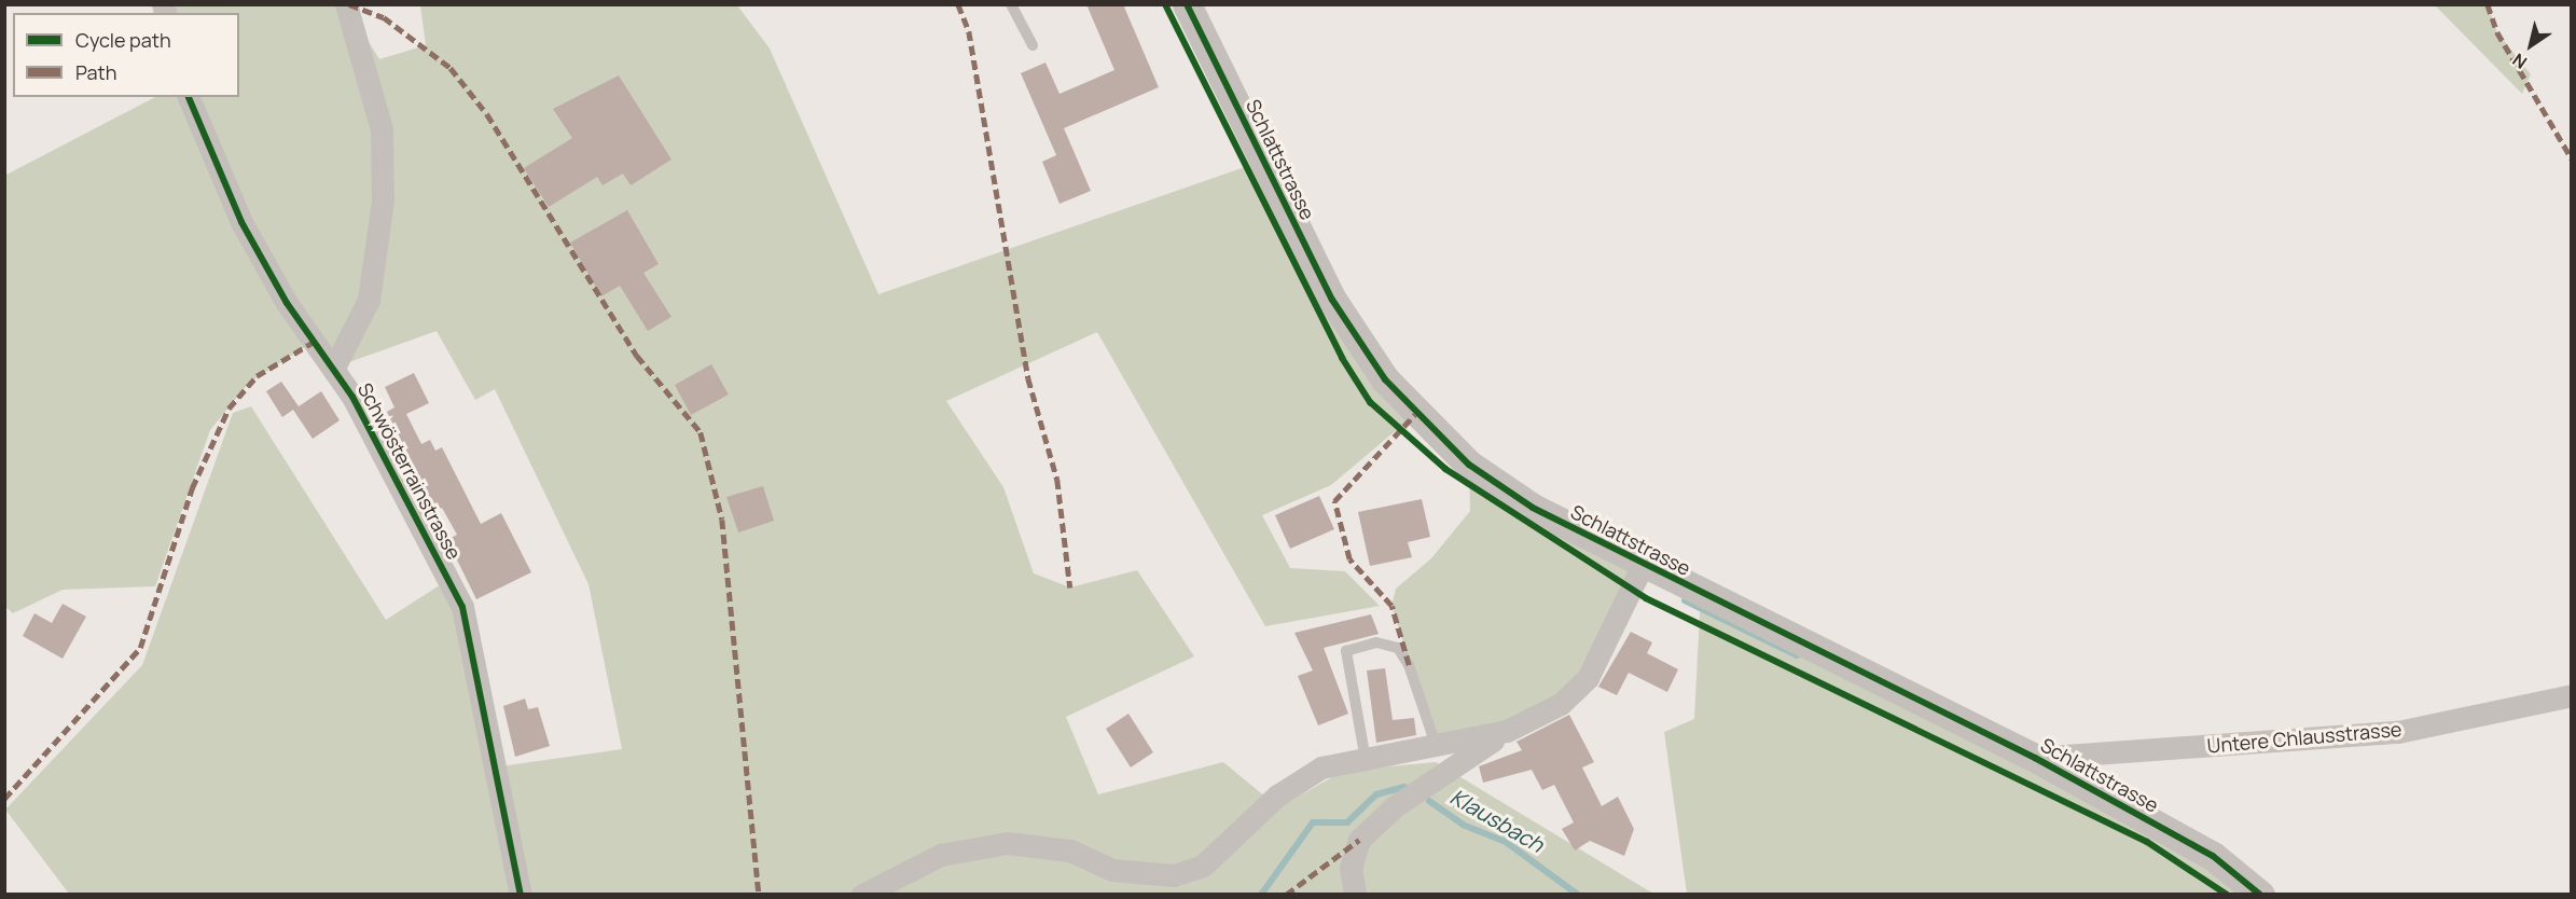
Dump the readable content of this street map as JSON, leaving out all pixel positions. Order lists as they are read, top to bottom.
{
  "streets": {
    "street": ["Schlattstrasse", "Schwösterrainstrasse", "Untere Chlausstrasse"]
  },
  "crossings": [
    ["Schlattstrasse", "Untere Chlausstrasse"]
  ],
  "water": ["Klausbach"],
  "legend": ["Cycle path", "Path"],
  "north": "bottom left"
}
